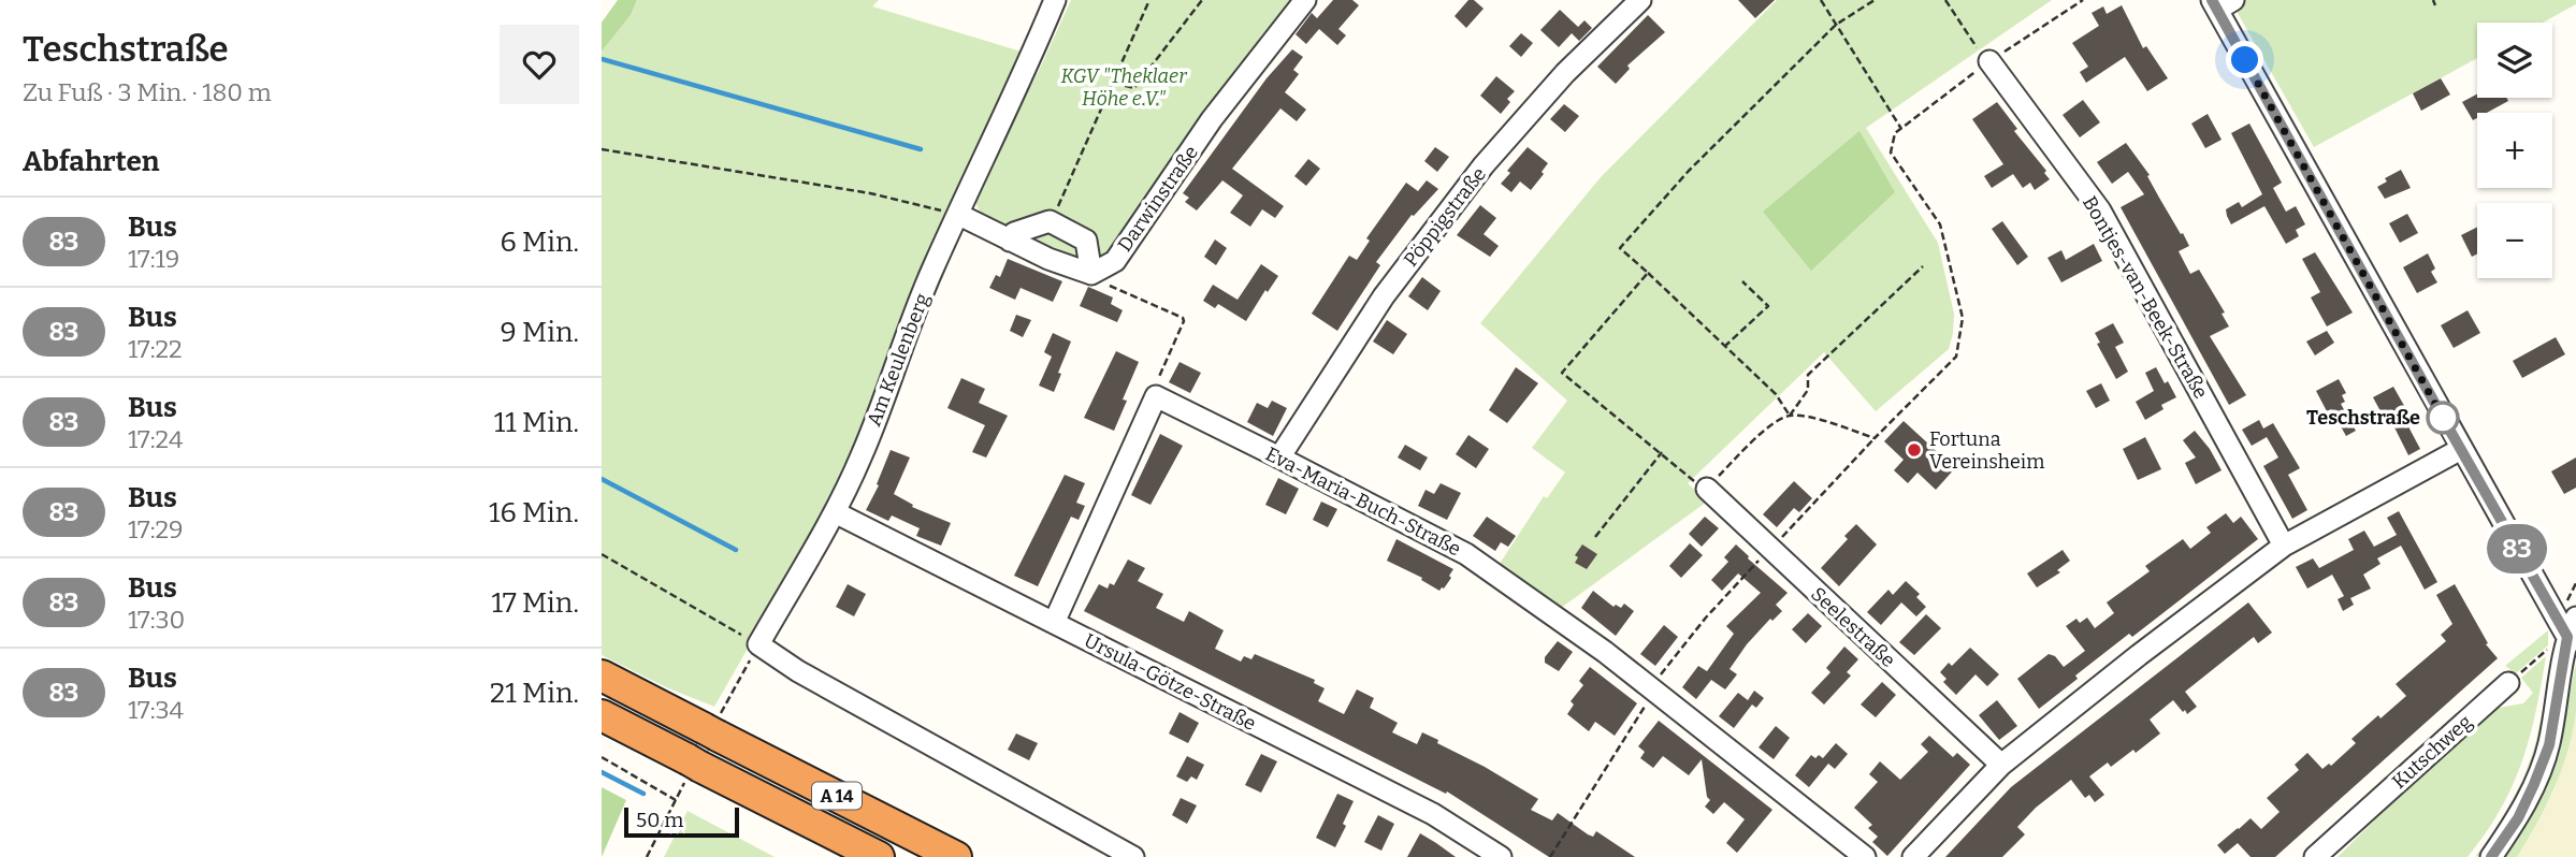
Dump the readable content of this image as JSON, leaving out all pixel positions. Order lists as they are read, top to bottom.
{
  "streets": {
    "highway": ["A 14"],
    "street": [
      "Darwinstraße",
      "Pöppigstraße",
      "Bontjes-van-Beek-Straße",
      "Am Keulenberg",
      "Eva-Maria-Buch-Straße",
      "Seelestraße",
      "Ursula-Götze-Straße",
      "Kutschweg"
    ]
  },
  "crossings": [
    ["Pöppigstraße", "Eva-Maria-Buch-Straße"],
    ["Am Keulenberg", "Ursula-Götze-Straße"]
  ],
  "parks": ["KGV \"Theklaer Höhe e.V.\""],
  "places": ["Teschstraße", "Fortuna Vereinsheim"],
  "lines": ["bus line 83"],
  "scale_bar": "50 m",
  "page": {
    "heading": [
      ["Teschstraße", "Zu Fuß · 3 Min. · 180 m"],
      "Abfahrten"
    ],
    "on_map": "83",
    "map_buttons": ["+", "−"],
    "list": [
      {
        "mark": "83",
        "name": "Bus",
        "note": "17:19",
        "value": "6 Min."
      },
      {
        "mark": "83",
        "name": "Bus",
        "note": "17:22",
        "value": "9 Min."
      },
      {
        "mark": "83",
        "name": "Bus",
        "note": "17:24",
        "value": "11 Min."
      },
      {
        "mark": "83",
        "name": "Bus",
        "note": "17:29",
        "value": "16 Min."
      },
      {
        "mark": "83",
        "name": "Bus",
        "note": "17:30",
        "value": "17 Min."
      },
      {
        "mark": "83",
        "name": "Bus",
        "note": "17:34",
        "value": "21 Min."
      }
    ],
    "scale": "50 m"
  }
}
